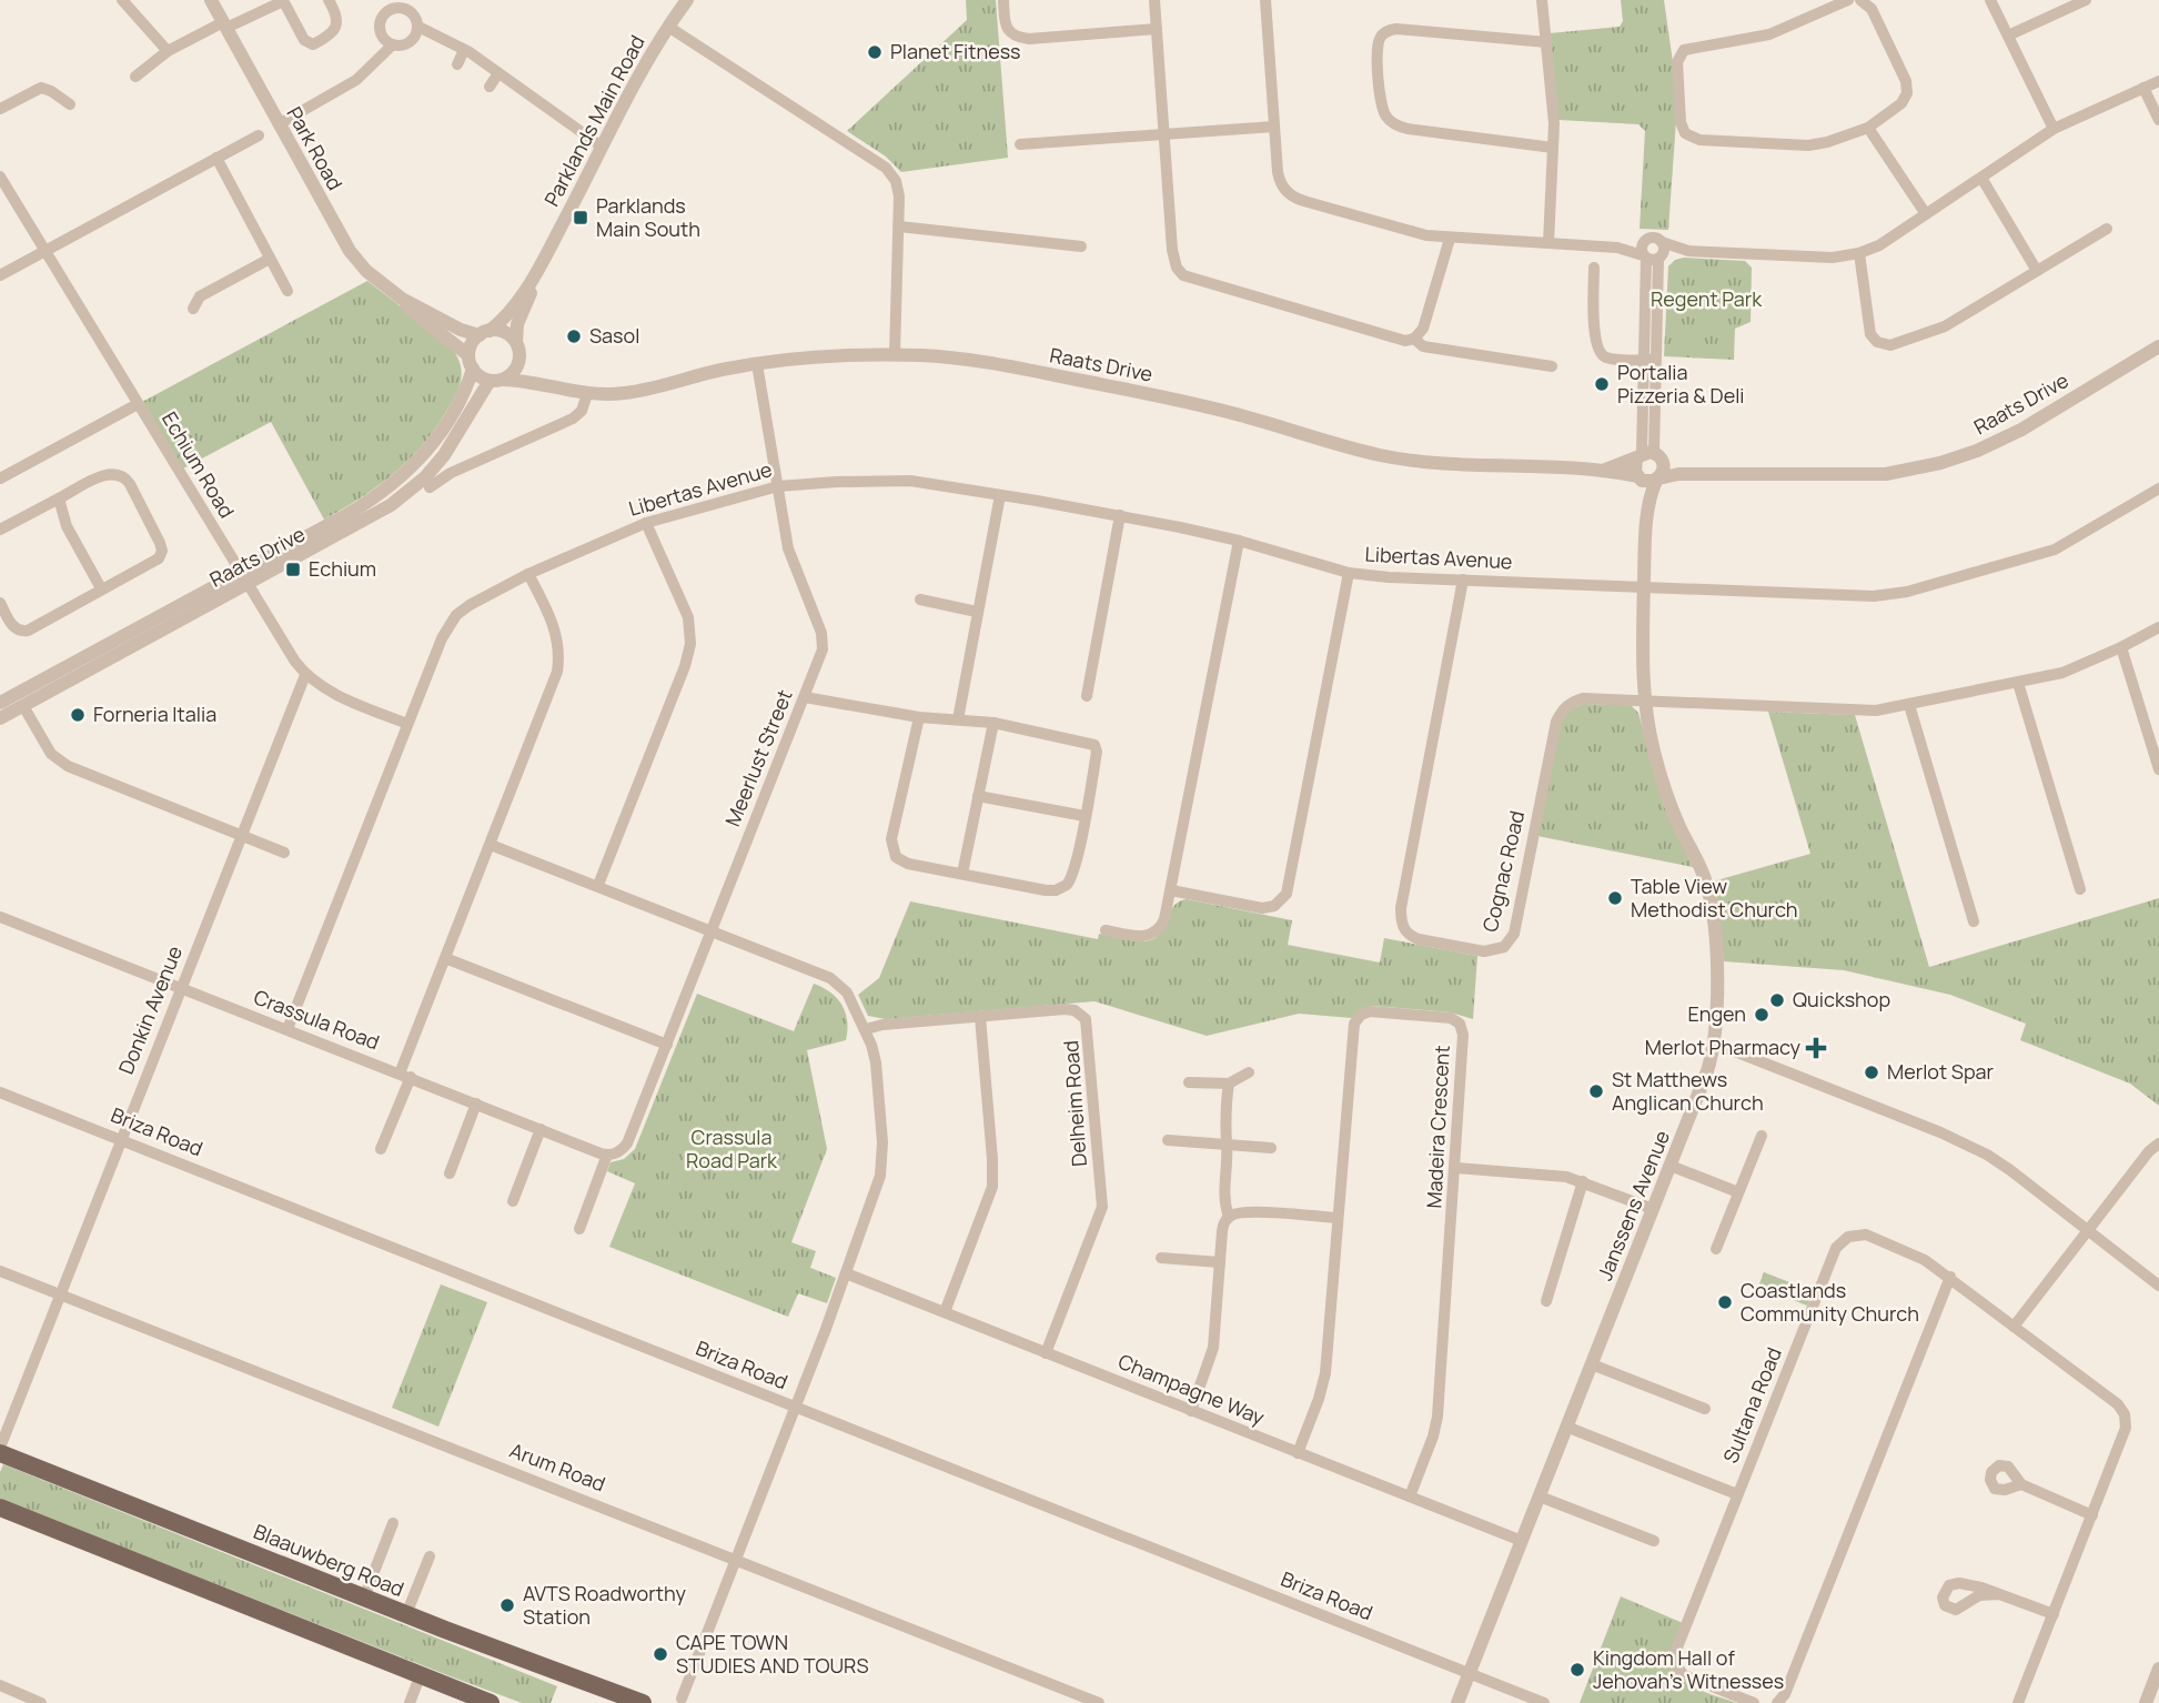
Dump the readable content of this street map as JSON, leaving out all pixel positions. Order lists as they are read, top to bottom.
{
  "streets": {
    "main road": ["Blaauwberg Road"],
    "street": [
      "Parklands Main Road",
      "Park Road",
      "Raats Drive",
      "Echium Road",
      "Libertas Avenue",
      "Meerlust Street",
      "Cognac Road",
      "Donkin Avenue",
      "Crassula Road",
      "Delheim Road",
      "Madeira Crescent",
      "Briza Road",
      "Janssens Avenue",
      "Champagne Way",
      "Sultana Road",
      "Arum Road"
    ]
  },
  "crossings": [
    ["Parklands Main Road", "Park Road"],
    ["Parklands Main Road", "Raats Drive"],
    ["Park Road", "Raats Drive"],
    ["Raats Drive", "Echium Road"],
    ["Raats Drive", "Meerlust Street"],
    ["Raats Drive", "Janssens Avenue"],
    ["Echium Road", "Libertas Avenue"],
    ["Echium Road", "Donkin Avenue"],
    ["Libertas Avenue", "Meerlust Street"],
    ["Libertas Avenue", "Cognac Road"],
    ["Libertas Avenue", "Crassula Road"],
    ["Libertas Avenue", "Janssens Avenue"],
    ["Meerlust Street", "Crassula Road"],
    ["Cognac Road", "Janssens Avenue"],
    ["Donkin Avenue", "Crassula Road"],
    ["Donkin Avenue", "Briza Road"],
    ["Donkin Avenue", "Arum Road"],
    ["Donkin Avenue", "Blaauwberg Road"],
    ["Delheim Road", "Champagne Way"],
    ["Madeira Crescent", "Champagne Way"],
    ["Briza Road", "Janssens Avenue"],
    ["Janssens Avenue", "Champagne Way"]
  ],
  "parks": ["Regent Park", "Crassula Road Park"],
  "places": {
    "other": [
      "Planet Fitness",
      "Sasol",
      "Portalia Pizzeria & Deli",
      "Forneria Italia",
      "Table View Methodist Church",
      "Quickshop",
      "Engen",
      "Merlot Spar",
      "St Matthews Anglican Church",
      "Coastlands Community Church",
      "AVTS Roadworthy Station",
      "CAPE TOWN STUDIES AND TOURS",
      "Kingdom Hall of Jehovah's Witnesses"
    ],
    "transit": ["Parklands Main South", "Echium"],
    "health": ["Merlot Pharmacy"]
  }
}
